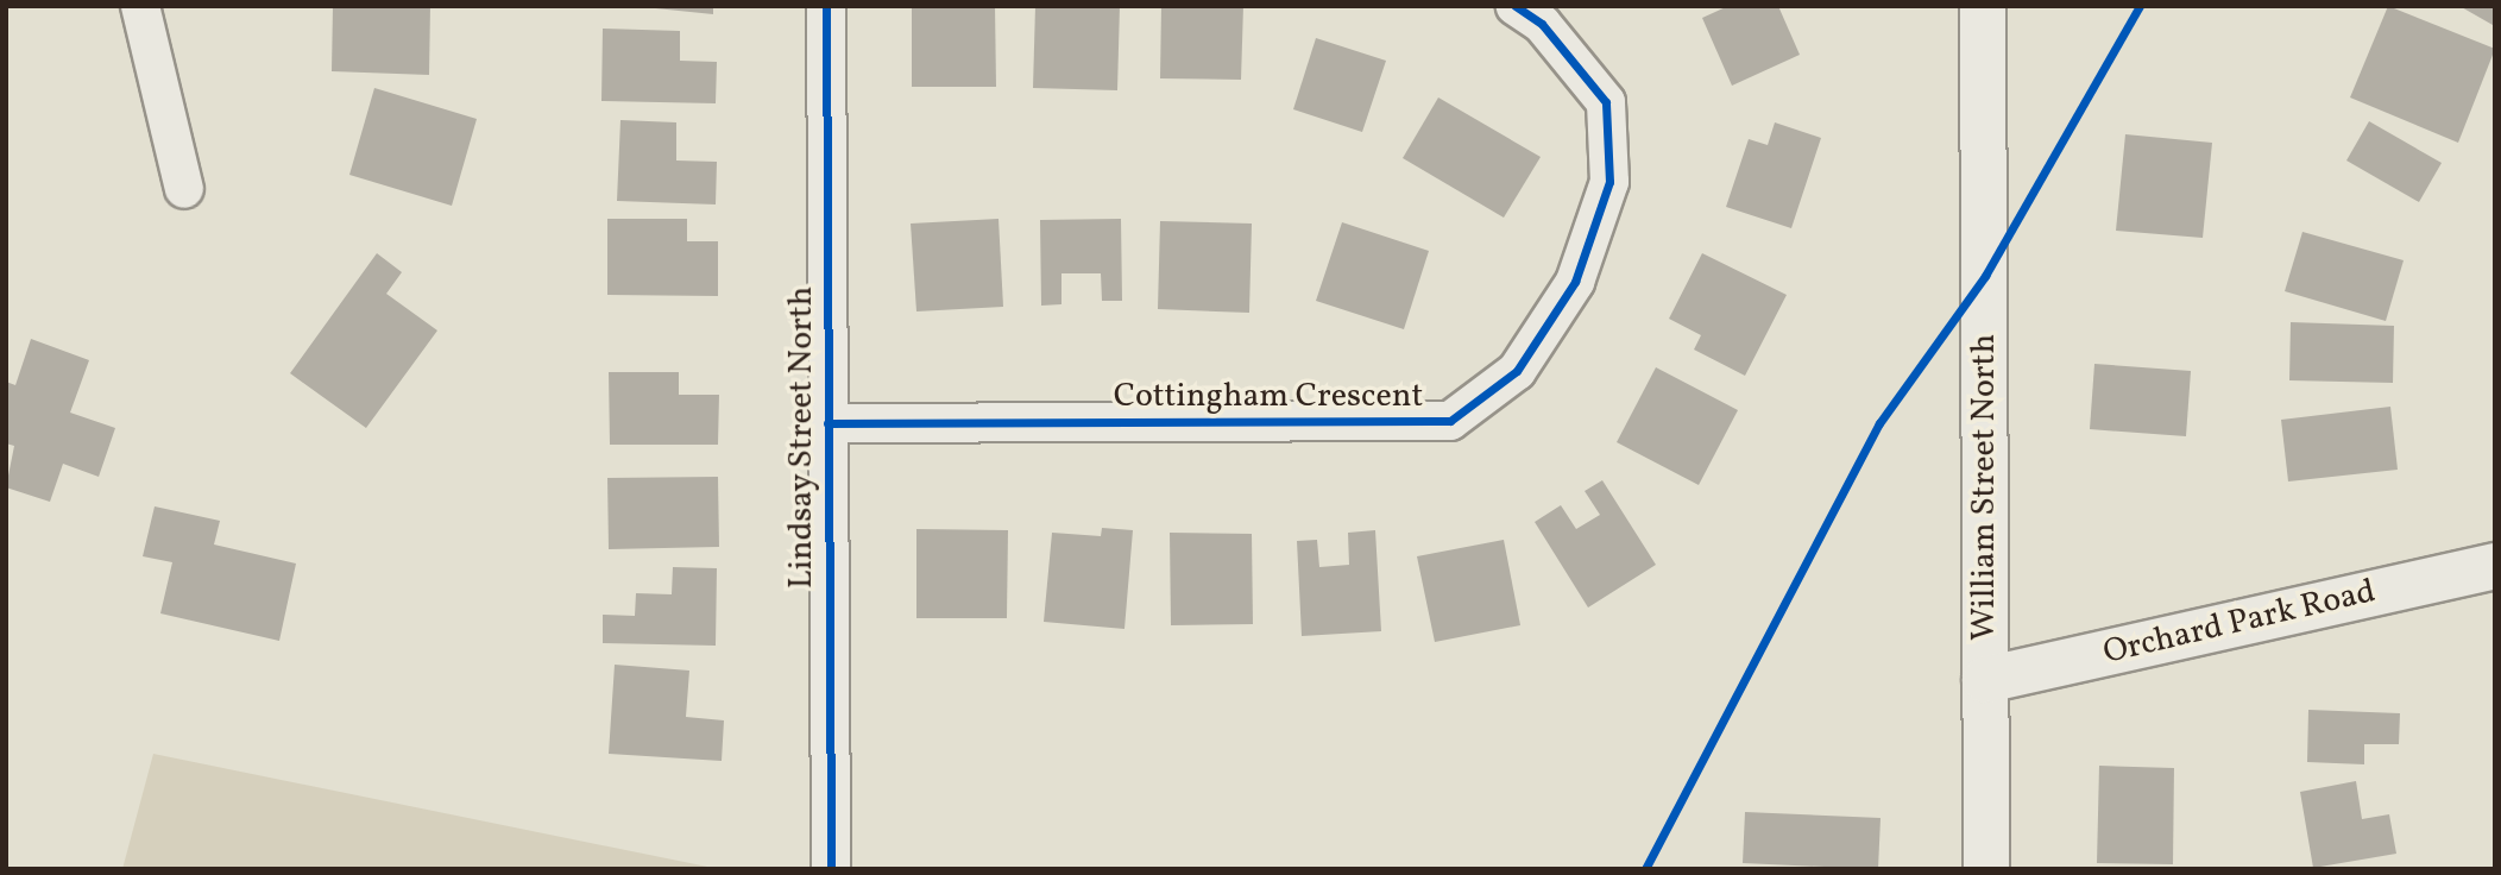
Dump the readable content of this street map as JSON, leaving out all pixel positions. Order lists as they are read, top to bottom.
{
  "streets": {
    "street": [
      "Cottingham Crescent",
      "Lindsay Street North",
      "William Street North",
      "Orchard Park Road"
    ]
  },
  "crossings": [
    ["Cottingham Crescent", "Lindsay Street North"],
    ["William Street North", "Orchard Park Road"]
  ]
}
